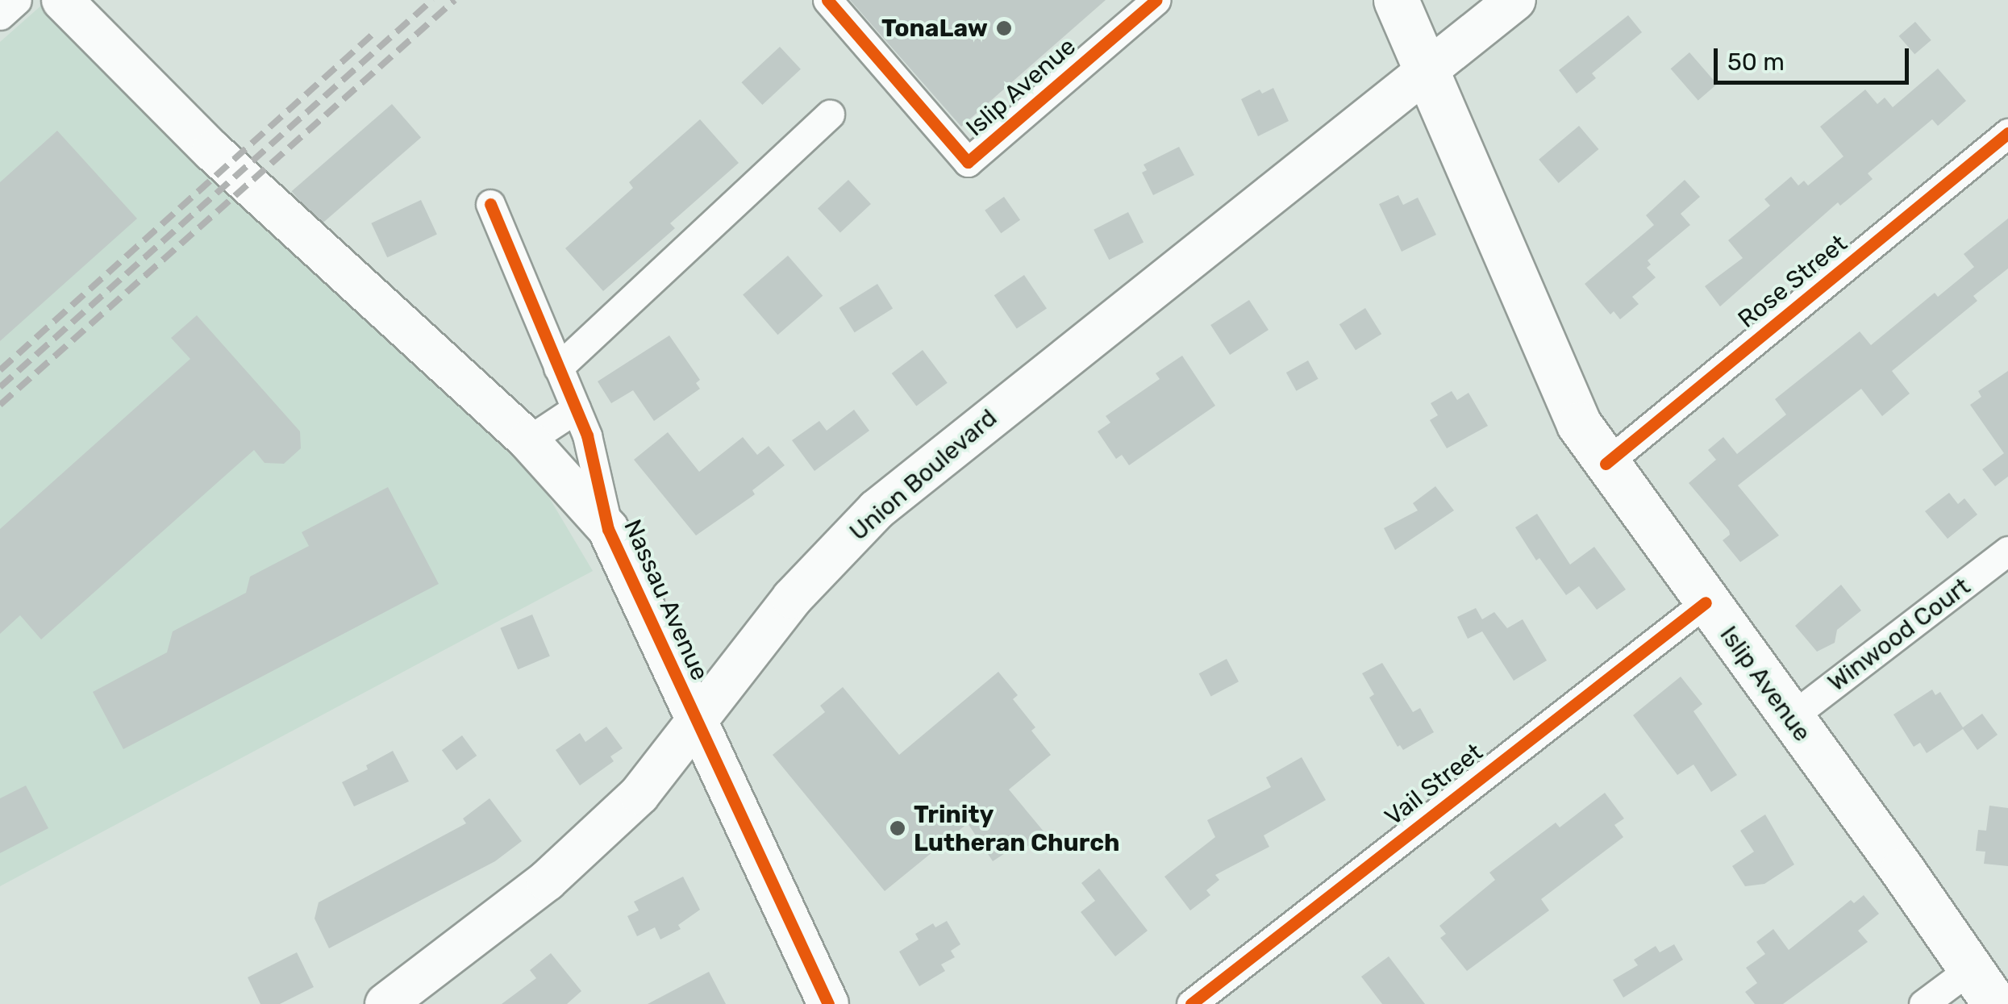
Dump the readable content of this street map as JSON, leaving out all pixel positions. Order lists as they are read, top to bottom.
{
  "streets": {
    "main road": ["Islip Avenue", "Union Boulevard", "Nassau Avenue"],
    "street": ["Rose Street", "Winwood Court", "Vail Street"]
  },
  "crossings": [
    ["Islip Avenue", "Rose Street"],
    ["Islip Avenue", "Union Boulevard"],
    ["Islip Avenue", "Winwood Court"],
    ["Islip Avenue", "Vail Street"],
    ["Union Boulevard", "Nassau Avenue"]
  ],
  "places": ["TonaLaw", "Trinity Lutheran Church"],
  "scale_bar": "50 m"
}
